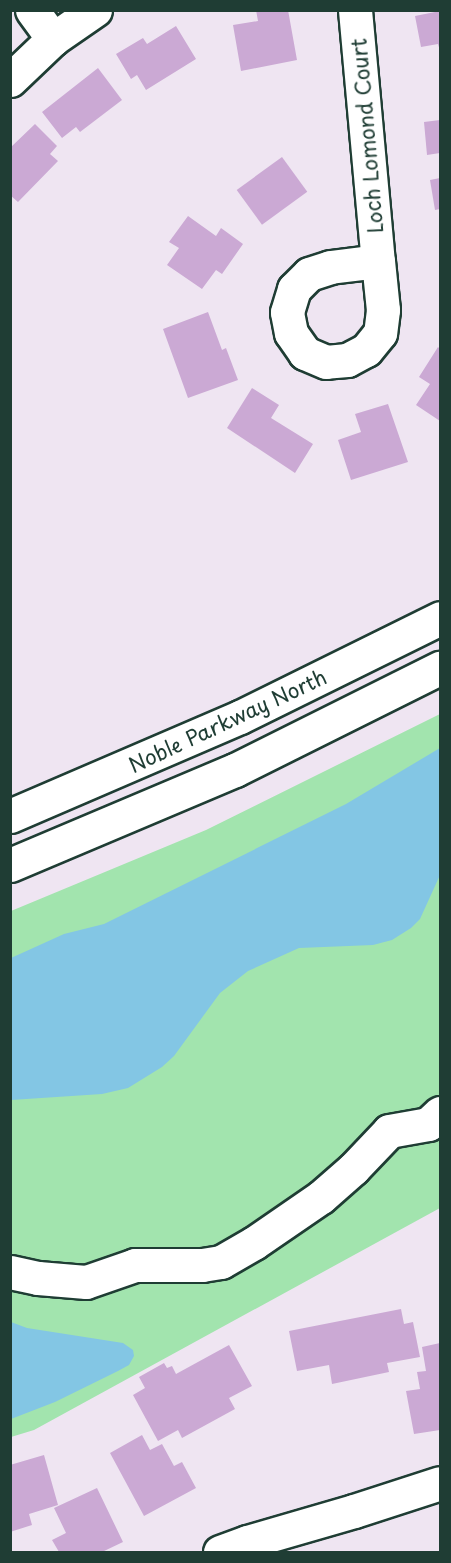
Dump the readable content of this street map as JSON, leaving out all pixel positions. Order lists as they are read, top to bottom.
{
  "streets": {
    "main road": ["Loch Lomond Court", "Noble Parkway North"]
  }
}
